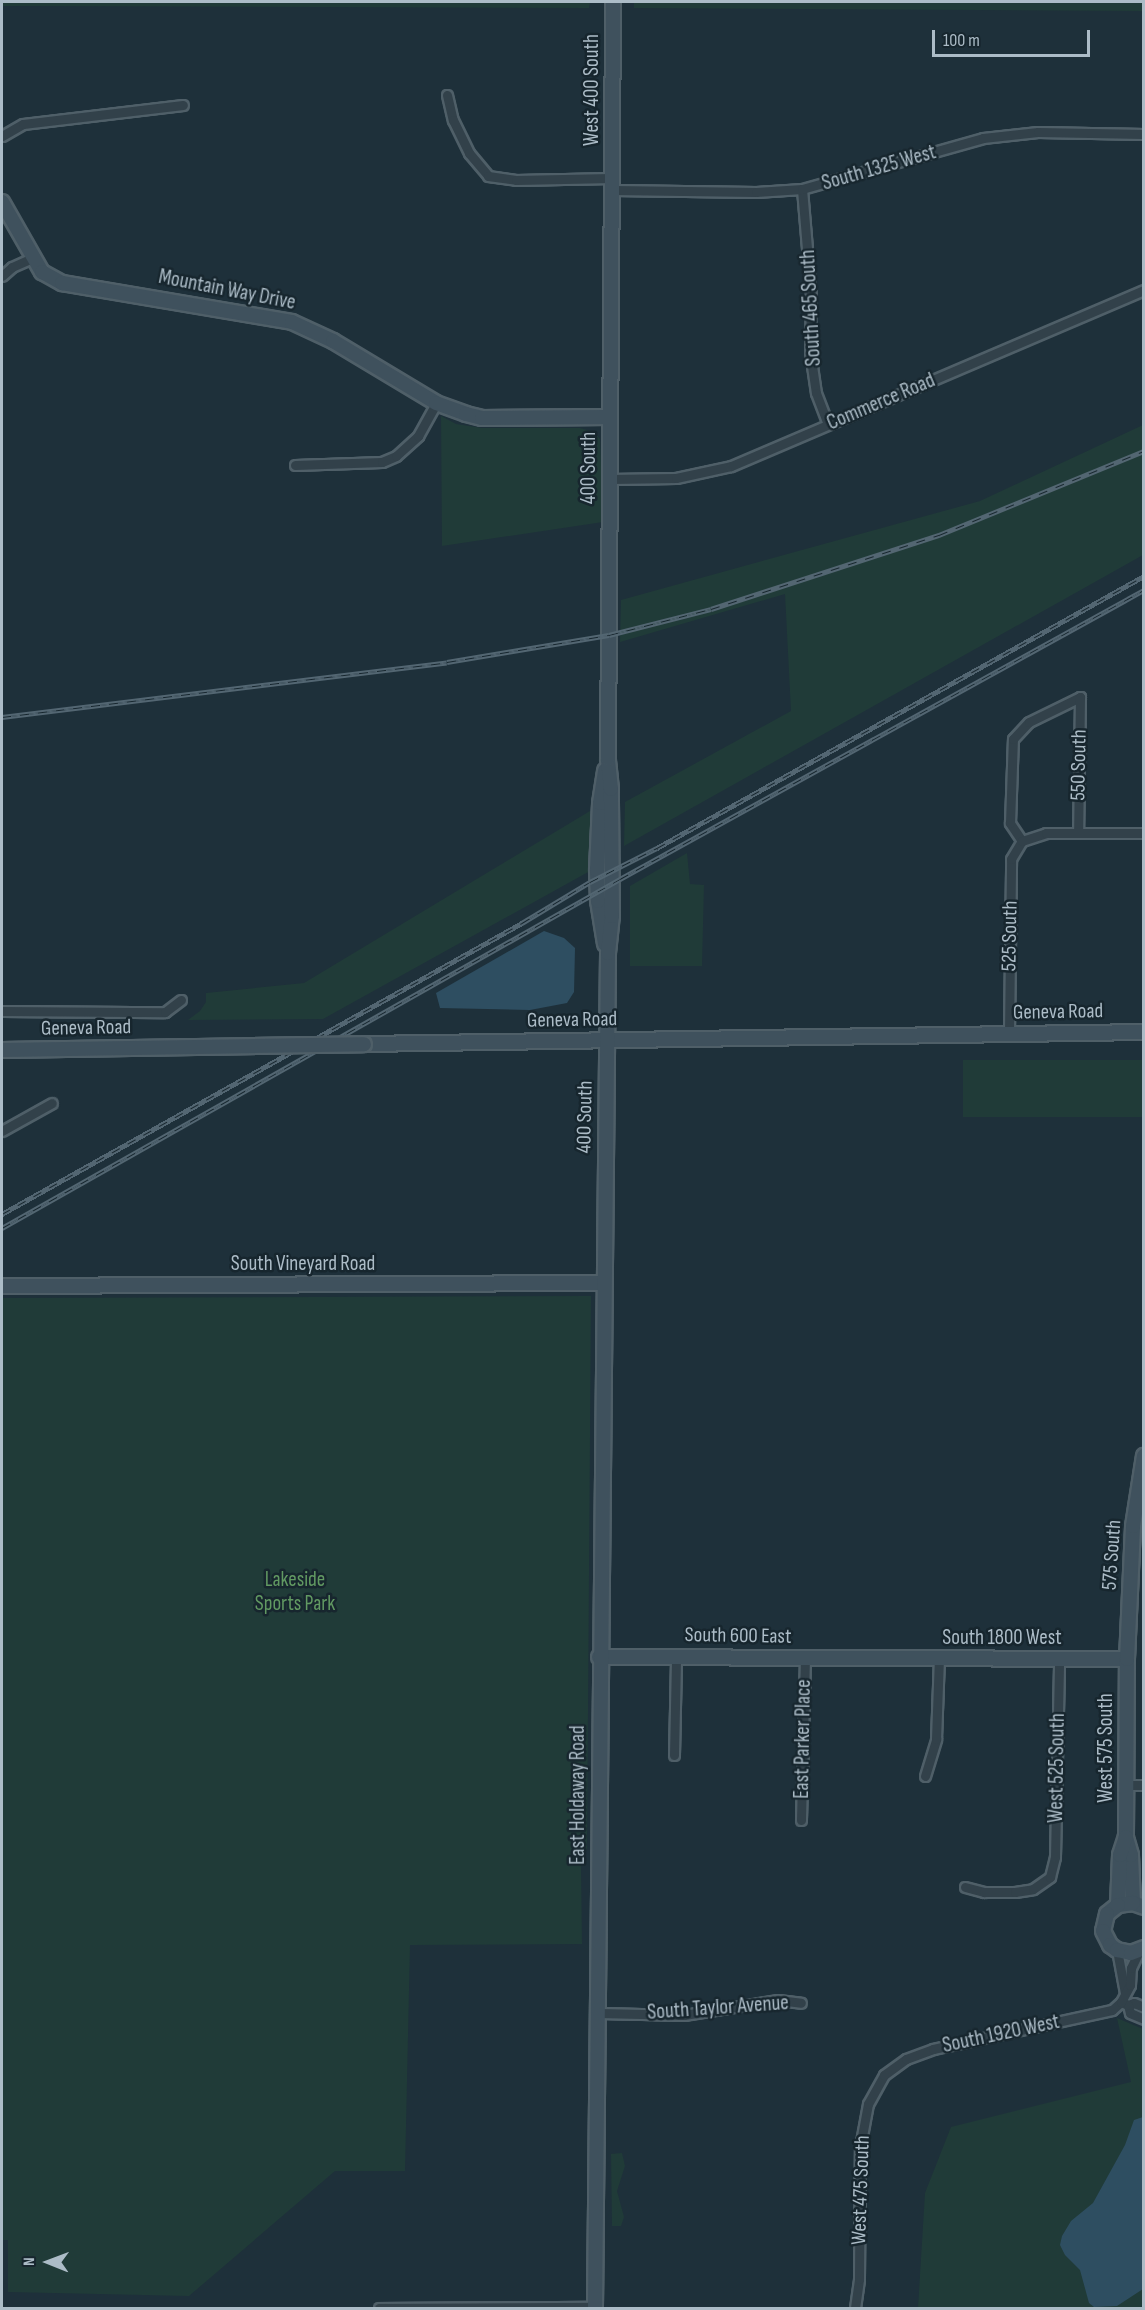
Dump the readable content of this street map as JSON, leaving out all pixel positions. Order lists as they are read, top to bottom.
{
  "streets": {
    "street": [
      "West 400 South",
      "South 1325 West",
      "Mountain Way Drive",
      "South 465 South",
      "Commerce Road",
      "400 South",
      "550 South",
      "525 South",
      "Geneva Road",
      "South Vineyard Road",
      "575 South",
      "South 600 East",
      "South 1800 West",
      "East Parker Place",
      "West 575 South",
      "West 525 South",
      "East Holdaway Road",
      "South Taylor Avenue",
      "South 1920 West",
      "West 475 South"
    ]
  },
  "crossings": [
    ["West 400 South", "South 1325 West"],
    ["West 400 South", "400 South"],
    ["South 1325 West", "South 465 South"],
    ["South 1325 West", "400 South"],
    ["Mountain Way Drive", "400 South"],
    ["South 465 South", "Commerce Road"],
    ["Commerce Road", "400 South"],
    ["400 South", "Geneva Road"],
    ["400 South", "South Vineyard Road"],
    ["400 South", "East Holdaway Road"],
    ["550 South", "525 South"],
    ["525 South", "Geneva Road"],
    ["South Vineyard Road", "East Holdaway Road"],
    ["575 South", "South 1800 West"],
    ["575 South", "West 575 South"],
    ["South 600 East", "South 1800 West"],
    ["South 600 East", "East Parker Place"],
    ["South 600 East", "East Holdaway Road"],
    ["South 1800 West", "West 575 South"],
    ["South 1800 West", "West 525 South"],
    ["East Holdaway Road", "South Taylor Avenue"],
    ["South 1920 West", "West 475 South"]
  ],
  "parks": ["Lakeside Sports Park"],
  "scale_bar": "100 m",
  "north": "left"
}
